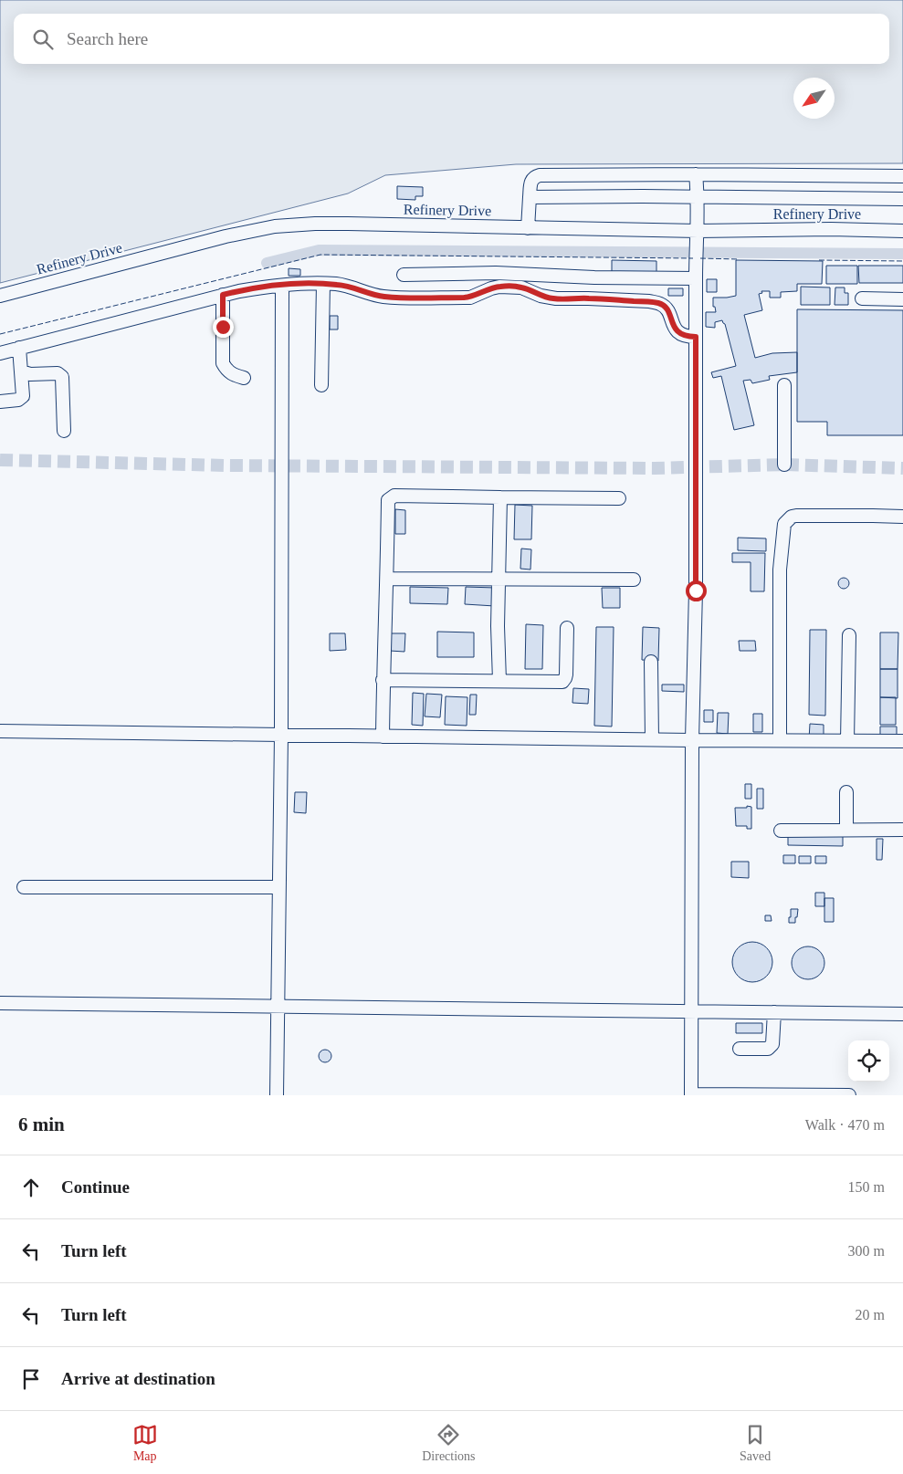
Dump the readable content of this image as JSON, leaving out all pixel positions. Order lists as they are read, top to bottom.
{
  "streets": {
    "street": ["Refinery Drive"]
  },
  "north": "bottom left",
  "page": {
    "search": "Search here",
    "heading": ["6 min", "Walk · 470 m"],
    "list": [
      ["Continue", "150 m"],
      ["Turn left", "300 m"],
      ["Turn left", "20 m"],
      "Arrive at destination"
    ],
    "nav": ["Map", "Directions", "Saved"]
  }
}
